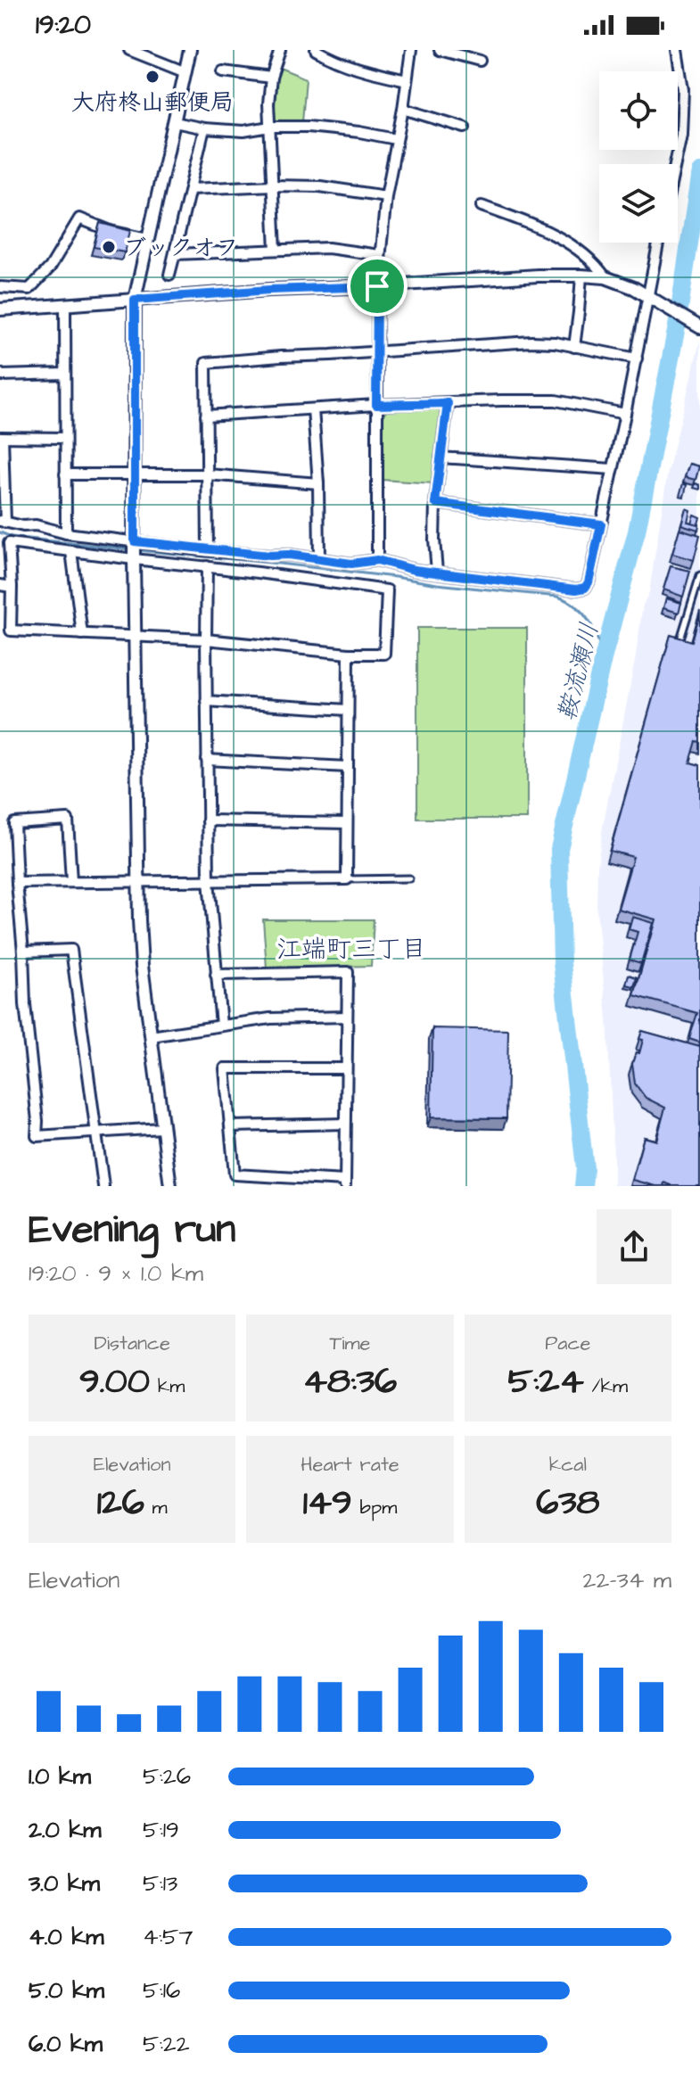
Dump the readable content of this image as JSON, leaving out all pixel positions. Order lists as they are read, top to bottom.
{
  "districts": ["江端町三丁目"],
  "water": ["鞍流瀬川"],
  "places": ["大府柊山郵便局", "ブックオフ"],
  "page": {
    "status": "19:20",
    "heading": ["Evening run", "19:20 · 9 × 1.0 km"],
    "stats": [
      ["Distance", "9.00 km"],
      ["Time", "48:36"],
      ["Pace", "5:24 /km"],
      ["Elevation", "126 m"],
      ["Heart rate", "149 bpm"],
      ["kcal", "638"]
    ],
    "chart": ["Elevation", "22–34 m"],
    "list": [
      {
        "name": "1.0 km",
        "note": "5:26"
      },
      {
        "name": "2.0 km",
        "note": "5:19"
      },
      {
        "name": "3.0 km",
        "note": "5:13"
      },
      {
        "name": "4.0 km",
        "note": "4:57"
      },
      {
        "name": "5.0 km",
        "note": "5:16"
      },
      {
        "name": "6.0 km",
        "note": "5:22"
      }
    ]
  }
}
